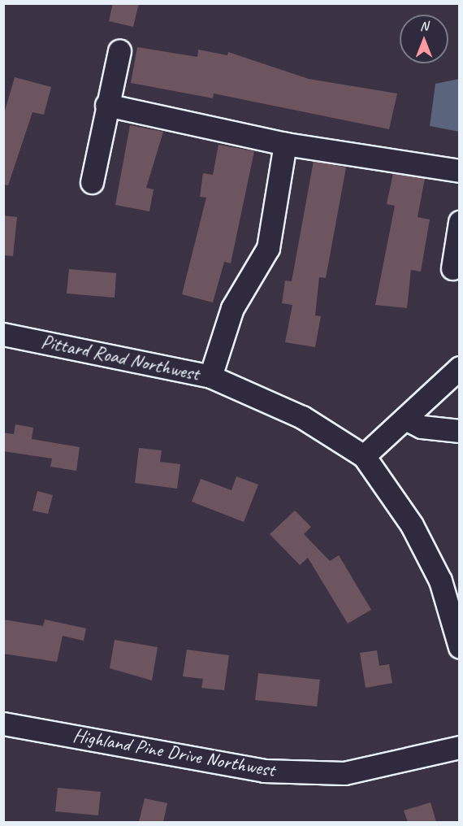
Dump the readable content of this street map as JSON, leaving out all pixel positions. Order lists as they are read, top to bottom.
{
  "streets": {
    "street": ["Pittard Road Northwest", "Highland Pine Drive Northwest"]
  },
  "north": "top"
}
